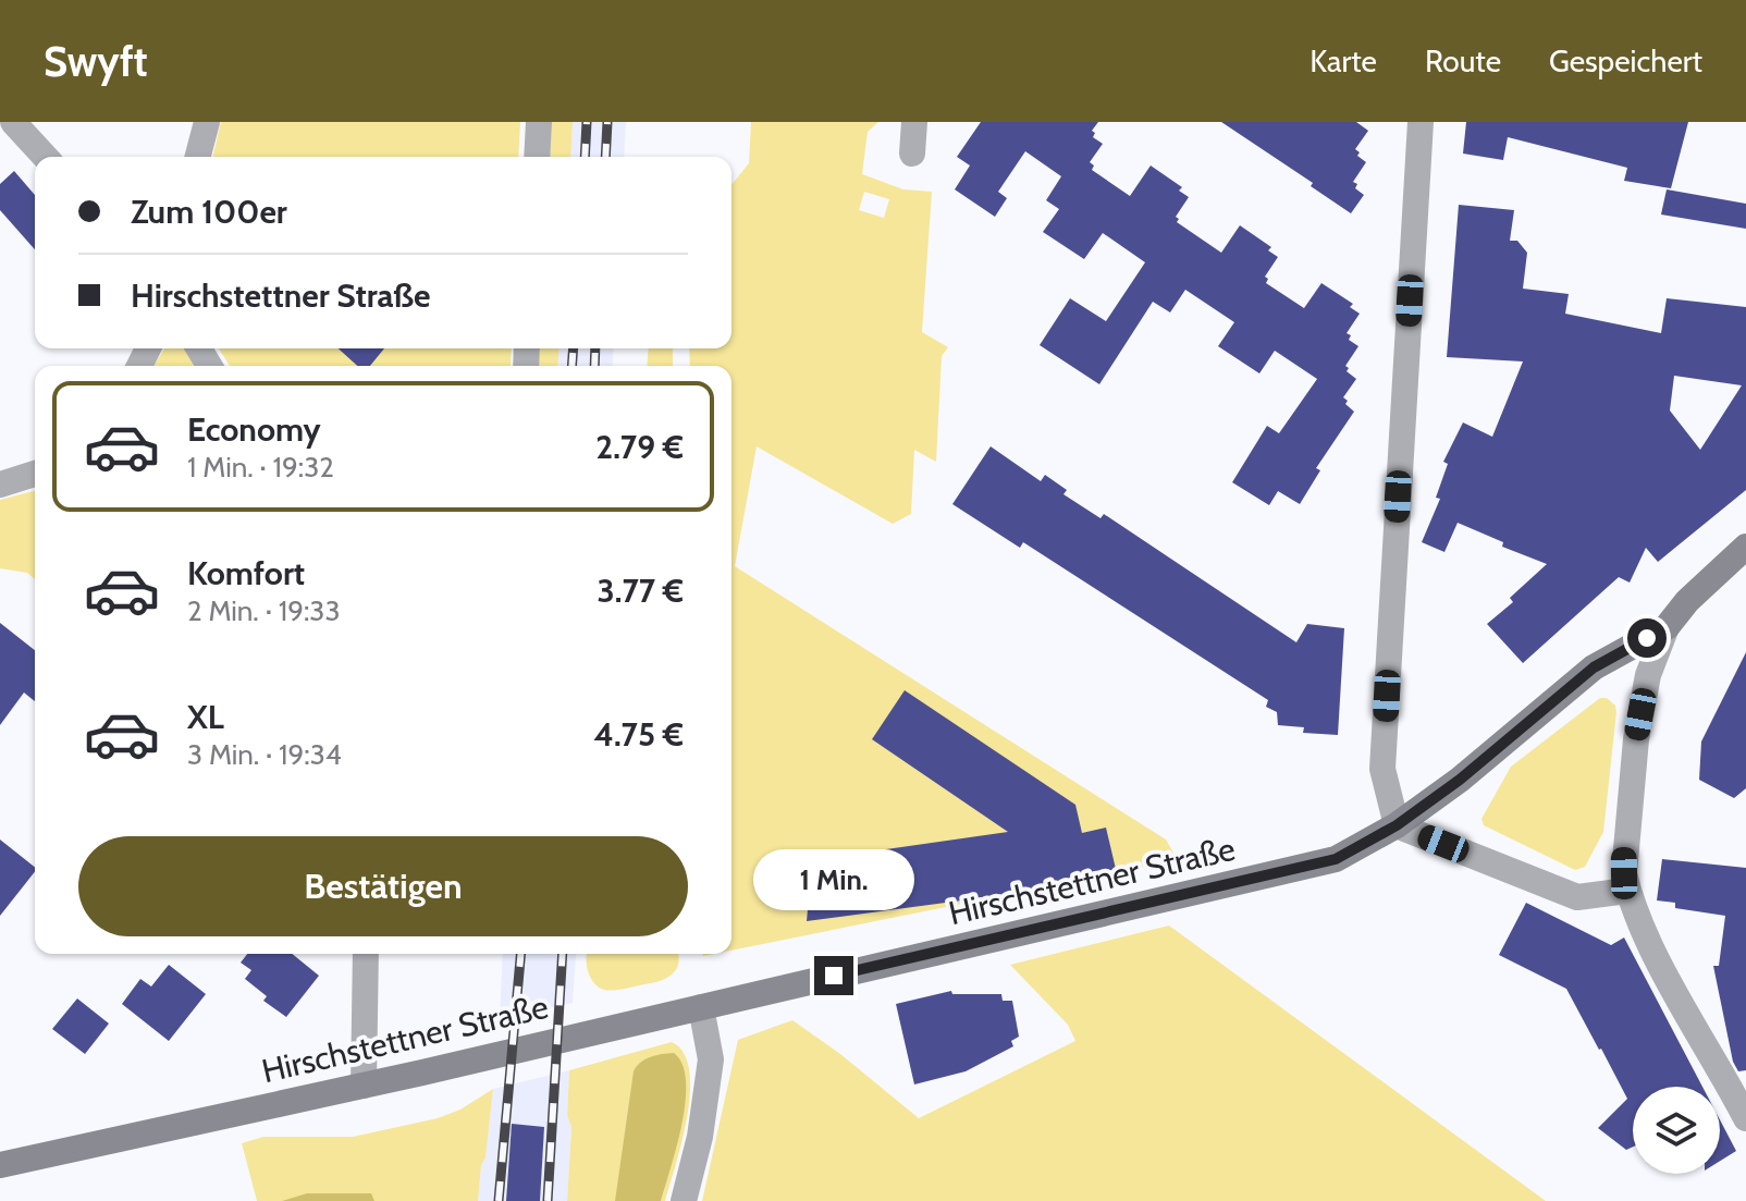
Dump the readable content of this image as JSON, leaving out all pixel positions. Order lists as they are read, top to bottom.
{
  "streets": {
    "main road": ["Hirschstettner Straße"]
  },
  "page": {
    "header": "Swyft",
    "nav": ["Karte", "Route", "Gespeichert"],
    "banner": ["Zum 100er", "Hirschstettner Straße"],
    "list": [
      {
        "name": "Economy",
        "note": "1 Min. · 19:32",
        "value": "2.79 €"
      },
      {
        "name": "Komfort",
        "note": "2 Min. · 19:33",
        "value": "3.77 €"
      },
      {
        "name": "XL",
        "note": "3 Min. · 19:34",
        "value": "4.75 €"
      }
    ],
    "buttons": "Bestätigen",
    "bubble": "1 Min."
  }
}
